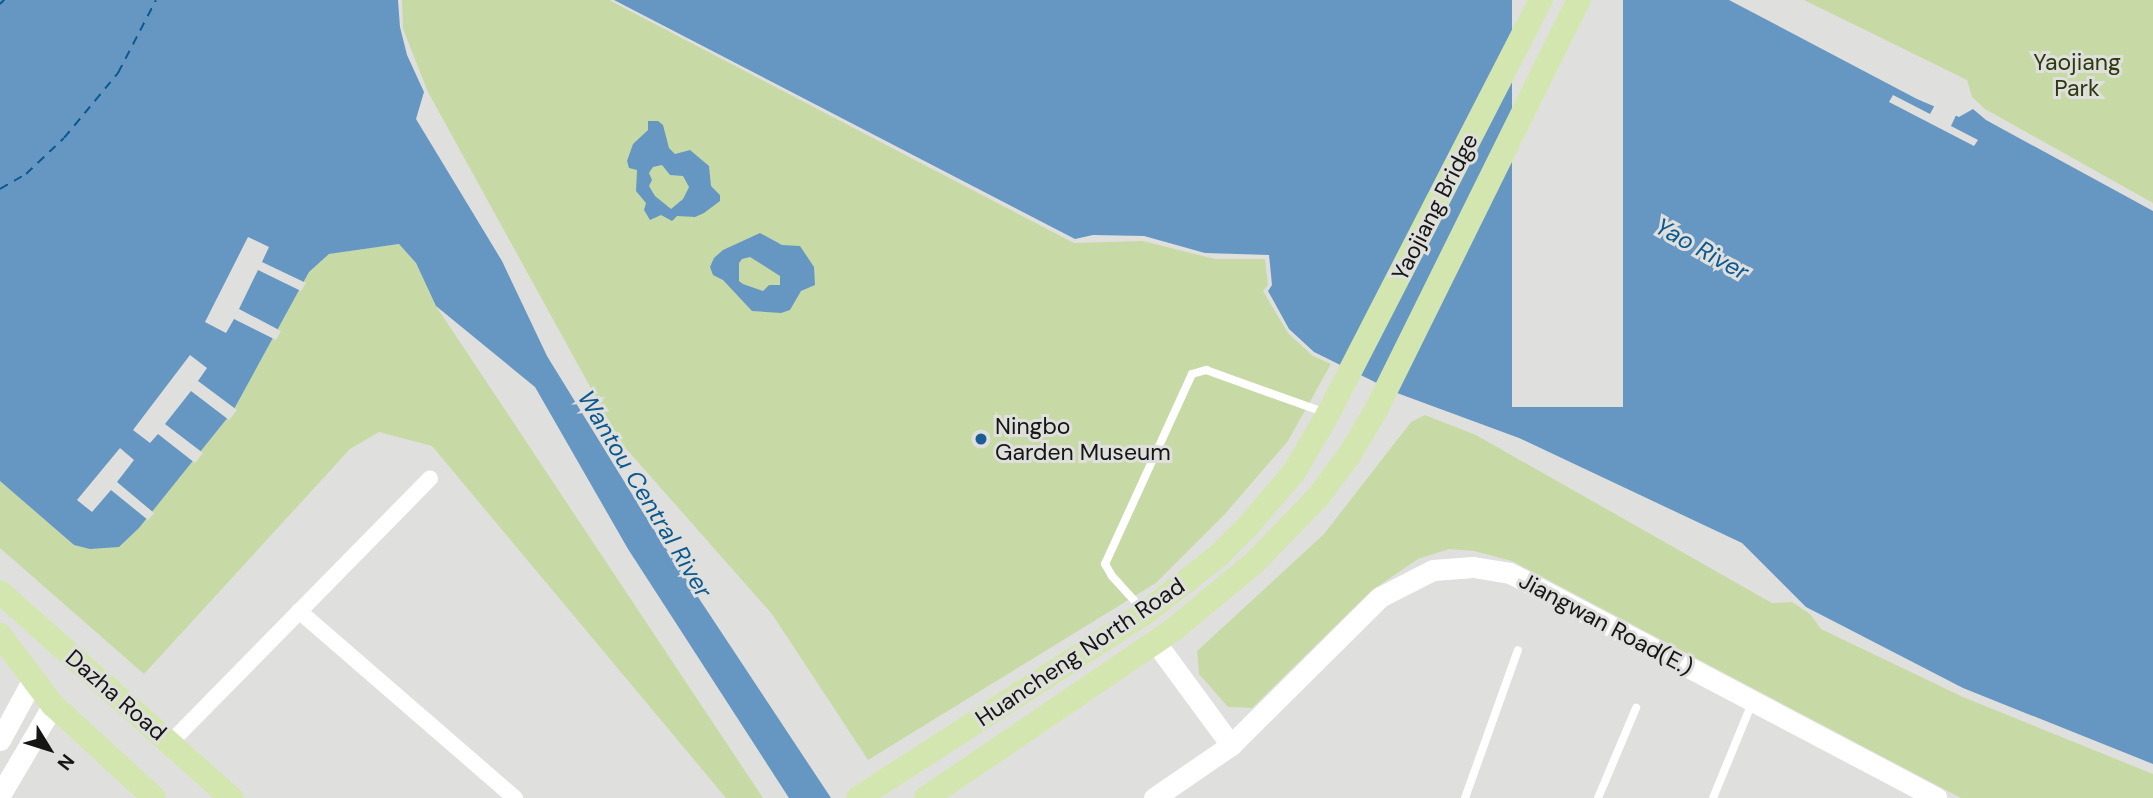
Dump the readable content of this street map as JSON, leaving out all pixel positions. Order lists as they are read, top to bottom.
{
  "streets": {
    "main road": ["Yaojiang Bridge", "Huancheng North Road", "Dazha Road"],
    "street": ["Jiangwan Road(E.)"]
  },
  "crossings": [
    ["Yaojiang Bridge", "Huancheng North Road"]
  ],
  "water": ["Yao River", "Wantou Central River"],
  "parks": ["Yaojiang Park"],
  "places": ["Ningbo Garden Museum"],
  "north": "bottom right"
}
